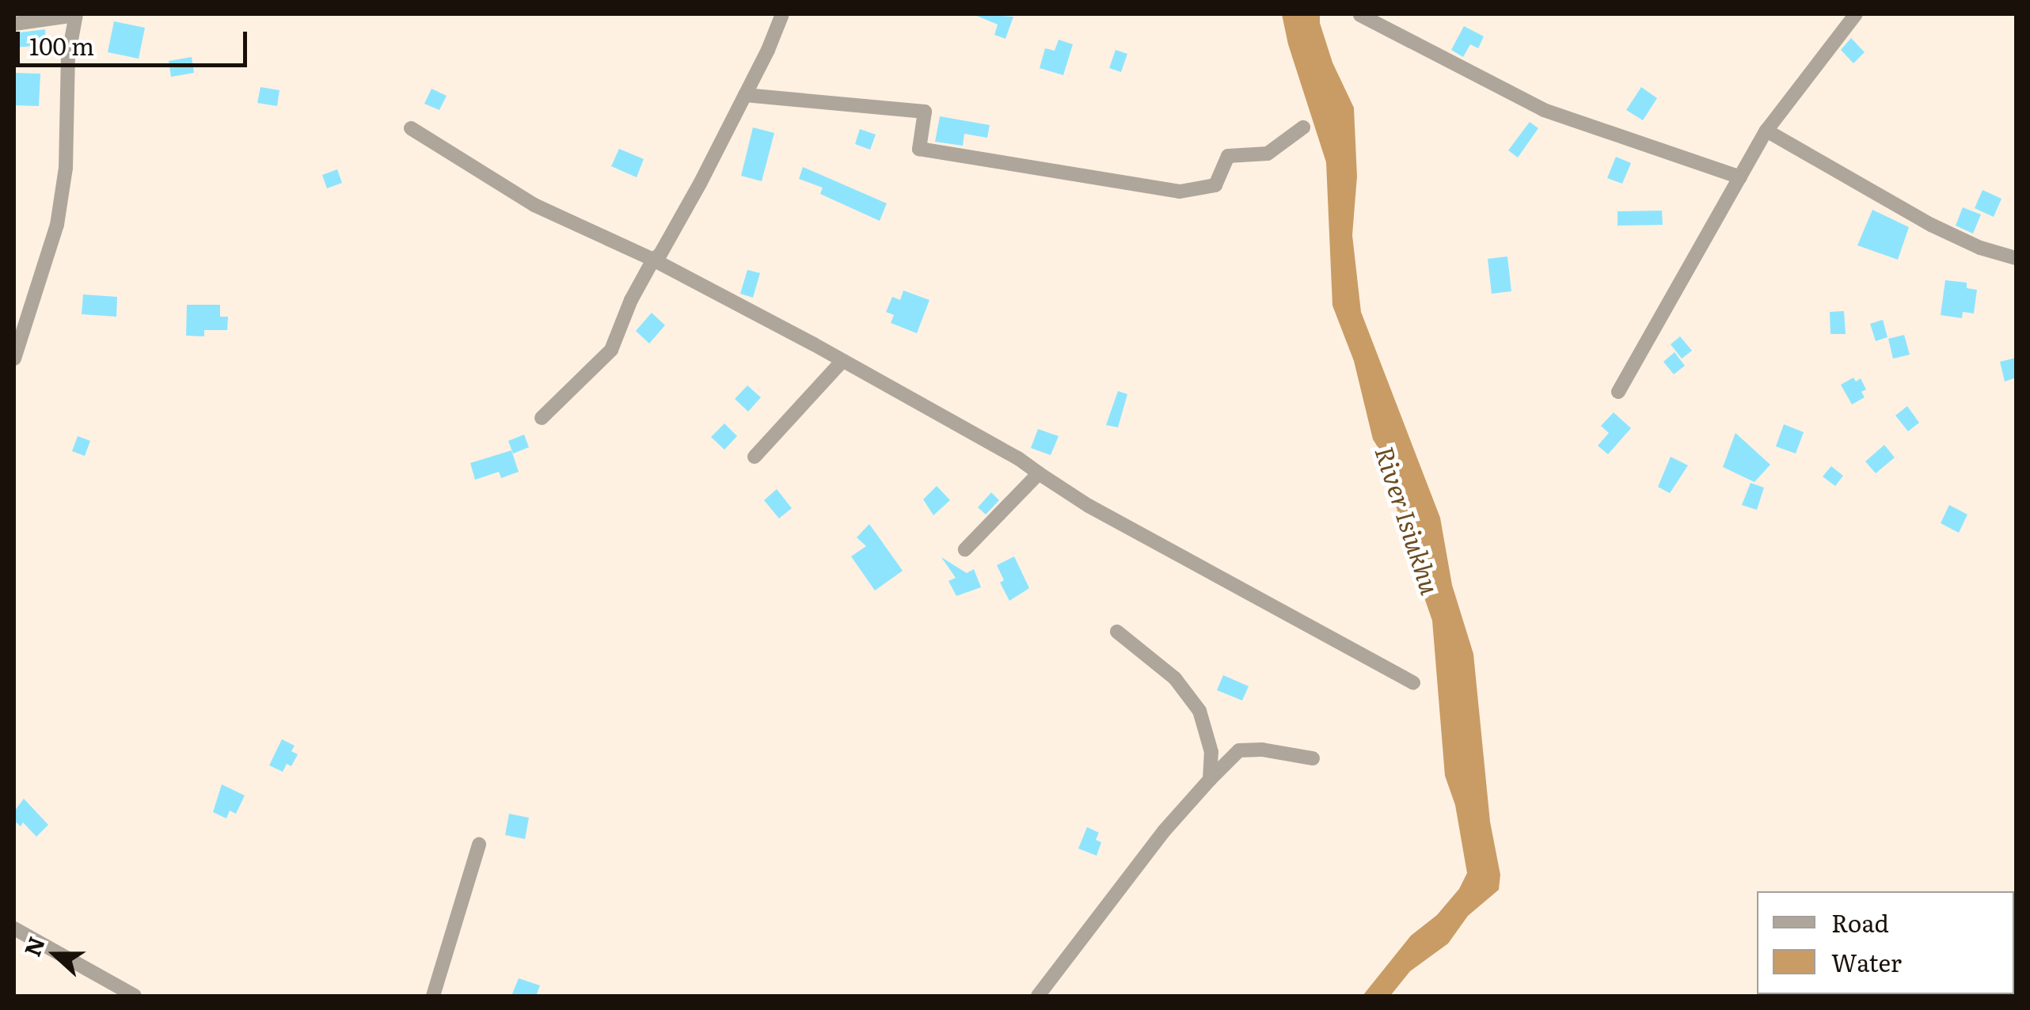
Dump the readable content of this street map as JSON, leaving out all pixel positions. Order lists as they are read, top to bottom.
{
  "water": ["River Isiukhu"],
  "legend": ["Road", "Water"],
  "scale_bar": "100 m",
  "north": "left"
}
